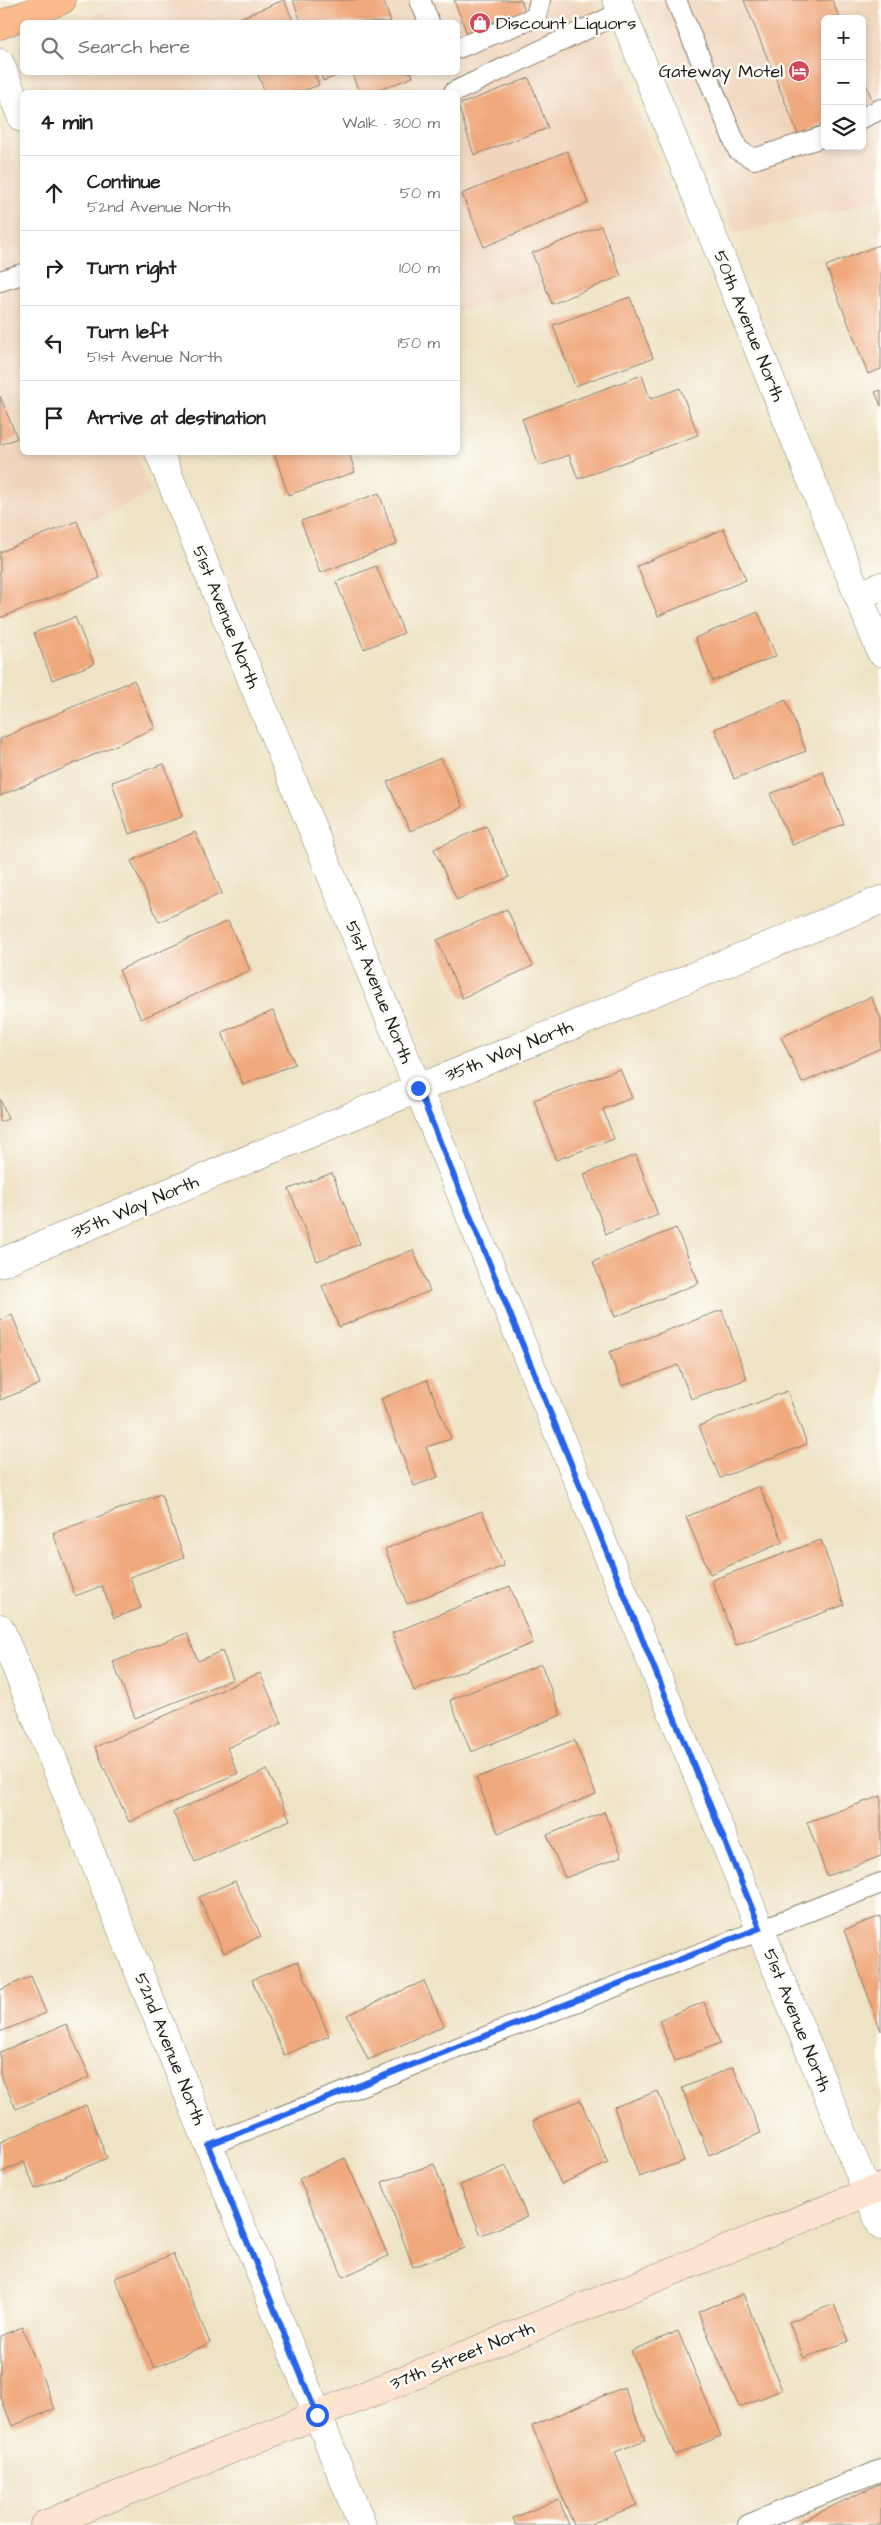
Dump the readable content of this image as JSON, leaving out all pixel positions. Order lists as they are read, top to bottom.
{
  "streets": {
    "street": [
      "50th Avenue North",
      "51st Avenue North",
      "35th Way North",
      "52nd Avenue North",
      "37th Street North"
    ]
  },
  "crossings": [
    ["51st Avenue North", "35th Way North"],
    ["51st Avenue North", "37th Street North"],
    ["52nd Avenue North", "37th Street North"]
  ],
  "places": {
    "shop": ["Discount Liquors"],
    "hotel": ["Gateway Motel"]
  },
  "page": {
    "map_buttons": ["+", "−"],
    "search": "Search here",
    "heading": ["4 min", "Walk · 300 m"],
    "list": [
      ["Continue", "52nd Avenue North", "50 m"],
      ["Turn right", "100 m"],
      ["Turn left", "51st Avenue North", "150 m"],
      "Arrive at destination"
    ]
  }
}
